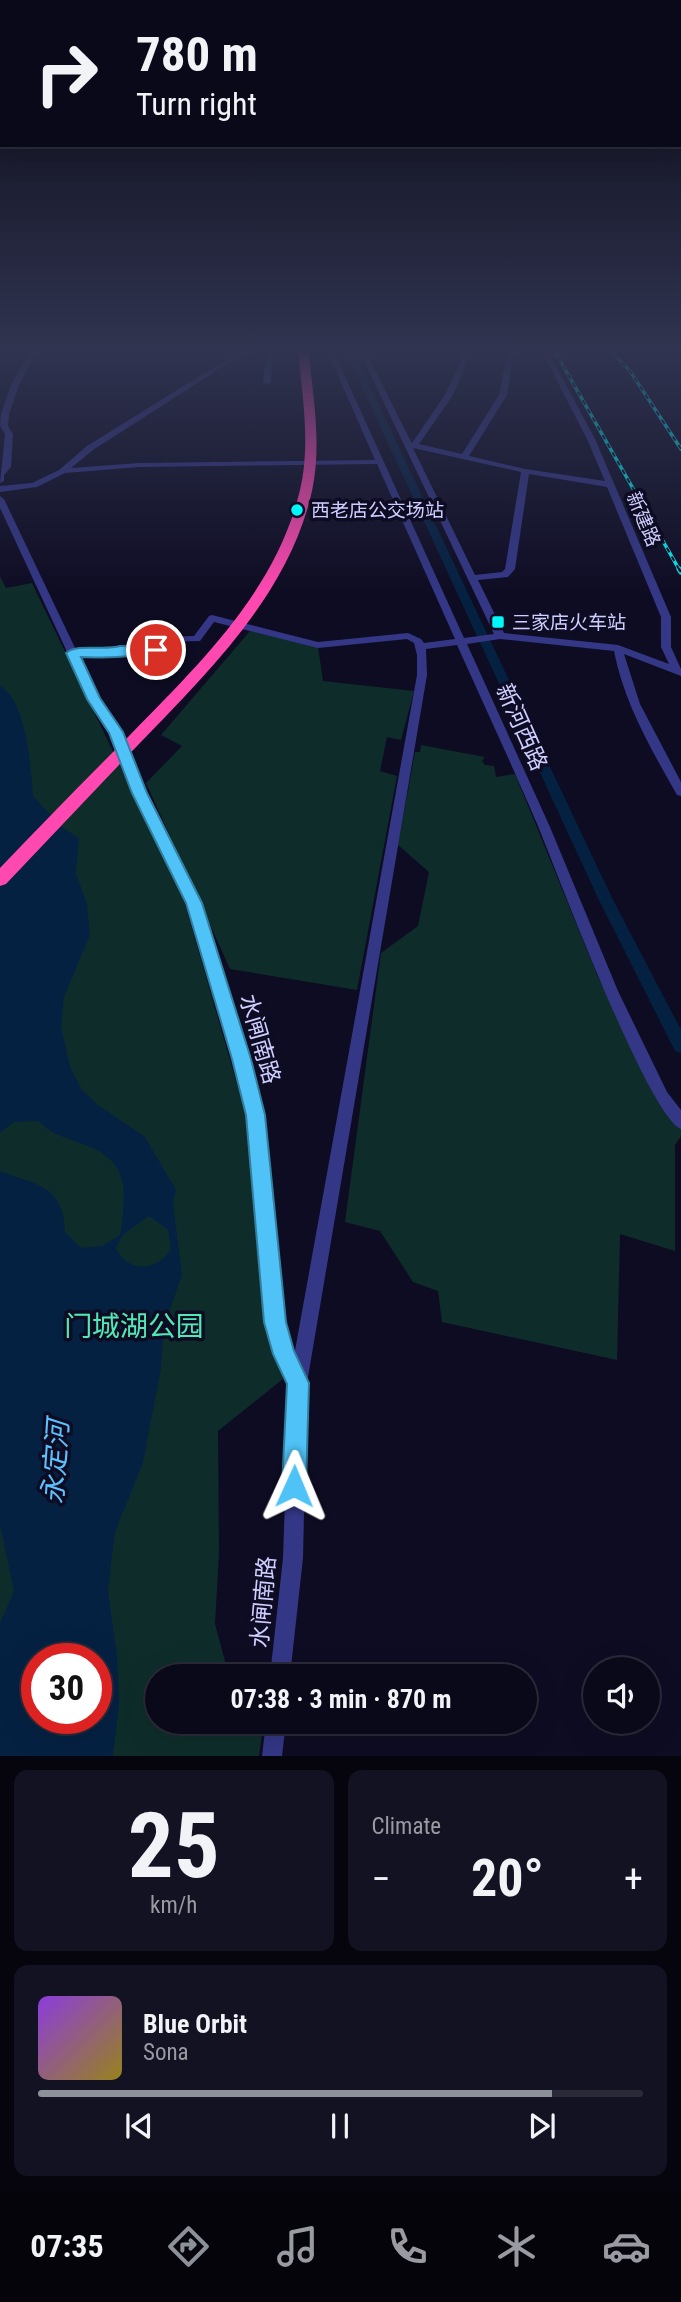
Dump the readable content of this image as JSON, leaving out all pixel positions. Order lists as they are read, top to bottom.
{
  "streets": {
    "street": ["新建路", "新河西路", "水闸南路"]
  },
  "water": ["永定河"],
  "parks": ["门城湖公园"],
  "places": {
    "other": ["西老店公交场站"],
    "transit": ["三家店火车站"]
  },
  "page": {
    "turn": ["780 m", "Turn right"],
    "limit": "30",
    "trip": "07:38 · 3 min · 870 m",
    "tile": [
      ["25", "km/h"],
      "Climate"
    ],
    "heat": ["−", "20°", "+"],
    "song": ["Blue Orbit", "Sona"],
    "tabs": "07:35"
  }
}
